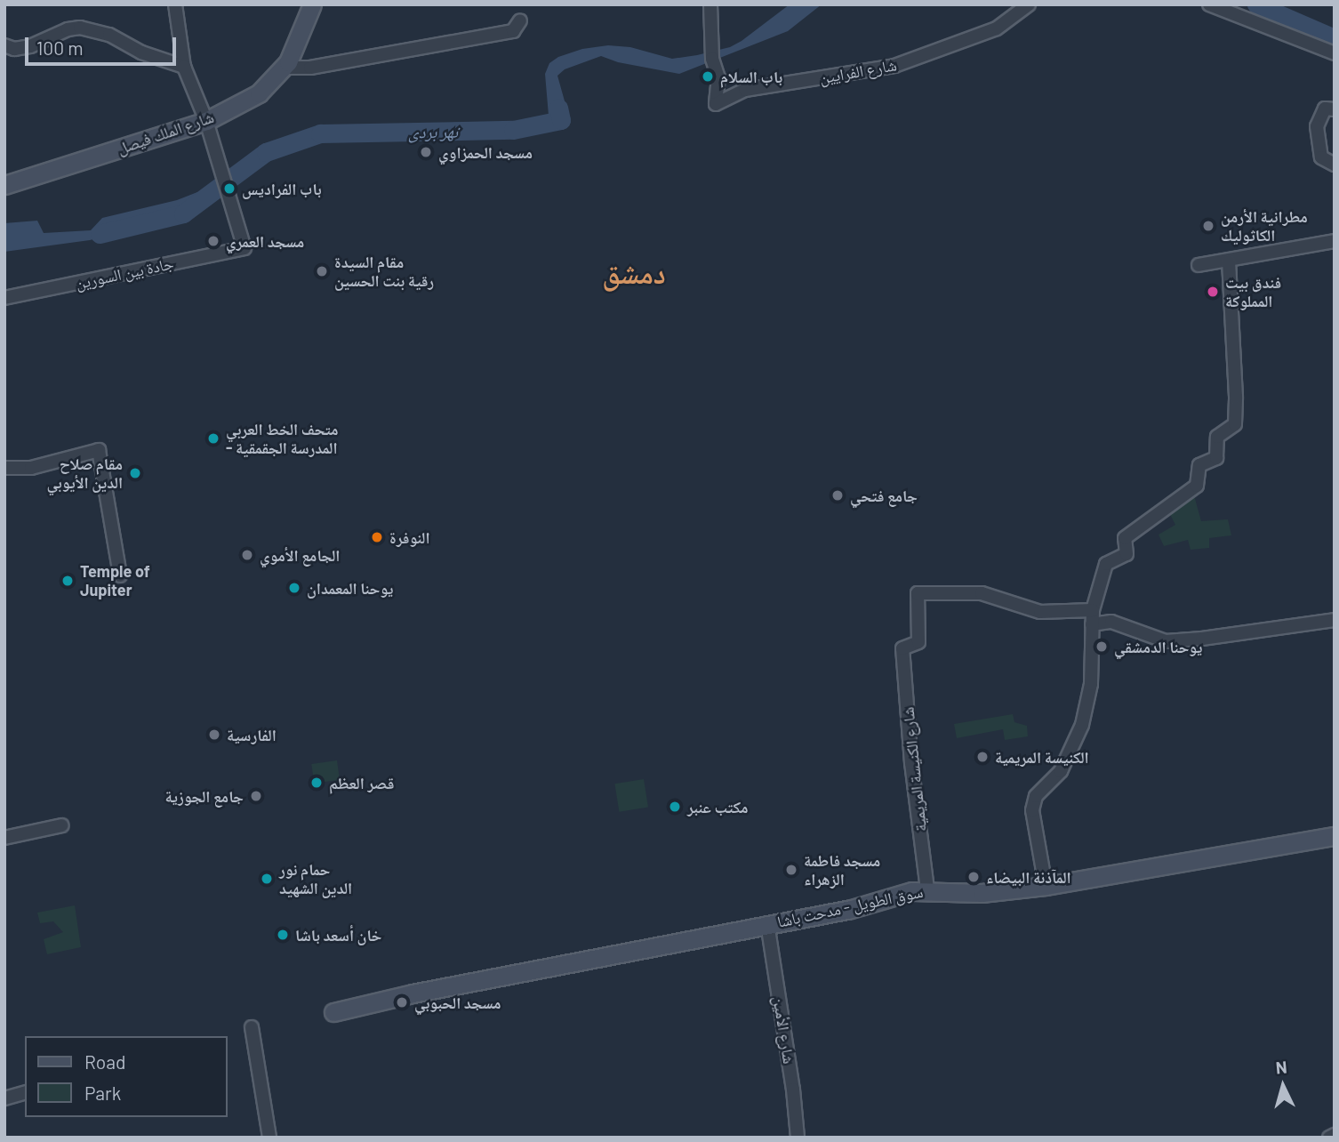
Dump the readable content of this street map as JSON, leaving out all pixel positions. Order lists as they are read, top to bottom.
{
  "streets": {
    "street": [
      "شارع الفرايين",
      "شارع الملك فيصل",
      "جادة بين السورين",
      "شارع الكنيسة المريمية",
      "سوق الطويل - مدحت باشا",
      "شارع الأمين"
    ]
  },
  "crossings": [
    ["شارع الملك فيصل", "جادة بين السورين"],
    ["شارع الكنيسة المريمية", "سوق الطويل - مدحت باشا"],
    ["سوق الطويل - مدحت باشا", "شارع الأمين"]
  ],
  "districts": ["دمشق"],
  "water": ["نهر بردى"],
  "places": [
    "باب السلام",
    "مسجد الحمزاوي",
    "باب الفراديس",
    "مطرانية الأرمن الكاثوليك",
    "مسجد العمري",
    "مقام السيدة رقية بنت الحسين",
    "فندق بيت المملوكة",
    "متحف الخط العربي - المدرسة الجقمقية",
    "مقام صلاح الدين الأيوبي",
    "جامع فتحي",
    "النوفرة",
    "الجامع الأموي",
    "Temple of Jupiter",
    "يوحنا المعمدان",
    "يوحنا الدمشقي",
    "الفارسية",
    "الكنيسة المريمية",
    "قصر العظم",
    "جامع الجوزية",
    "مكتب عنبر",
    "مسجد فاطمة الزهراء",
    "المآذنة البيضاء",
    "حمام نور الدين الشهيد",
    "خان أسعد باشا",
    "مسجد الحبوبي"
  ],
  "legend": ["Road", "Park"],
  "scale_bar": "100 m",
  "north": "top"
}
